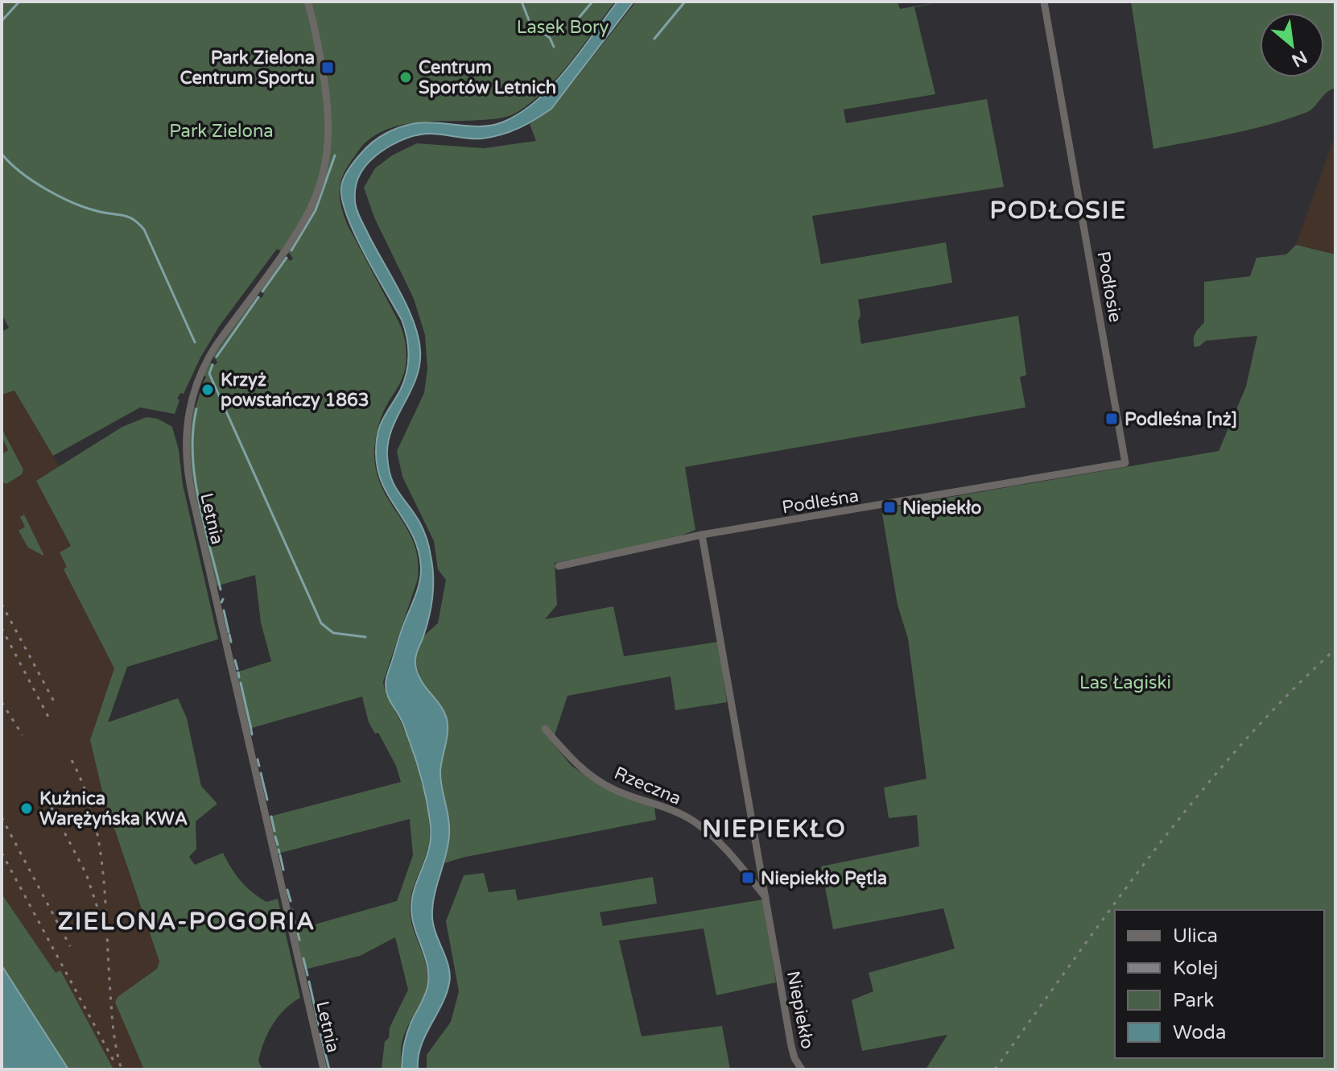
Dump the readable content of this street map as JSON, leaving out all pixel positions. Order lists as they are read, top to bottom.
{
  "streets": {
    "street": [
      "Podłosie",
      "Podleśna",
      "Letnia",
      "Rzeczna",
      "Niepiekło"
    ]
  },
  "crossings": [
    ["Podłosie", "Podleśna"],
    ["Podleśna", "Niepiekło"],
    ["Rzeczna", "Niepiekło"]
  ],
  "districts": ["PODŁOSIE", "NIEPIEKŁO", "ZIELONA-POGORIA"],
  "parks": ["Lasek Bory", "Park Zielona", "Las Łagiski"],
  "places": {
    "transit": [
      "Park Zielona Centrum Sportu",
      "Podleśna [nż]",
      "Niepiekło",
      "Niepiekło Pętla"
    ],
    "other": ["Centrum Sportów Letnich", "Krzyż powstańczy 1863", "Kuźnica Warężyńska KWA"]
  },
  "legend": [
    "Ulica",
    "Kolej",
    "Park",
    "Woda"
  ],
  "north": "bottom right"
}
